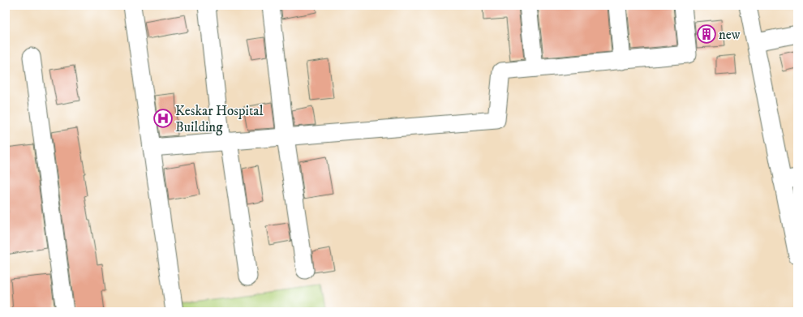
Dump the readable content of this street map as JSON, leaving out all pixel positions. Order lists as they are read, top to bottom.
{
  "places": {
    "building": ["new"],
    "hospital": ["Keskar Hospital Building"]
  }
}
